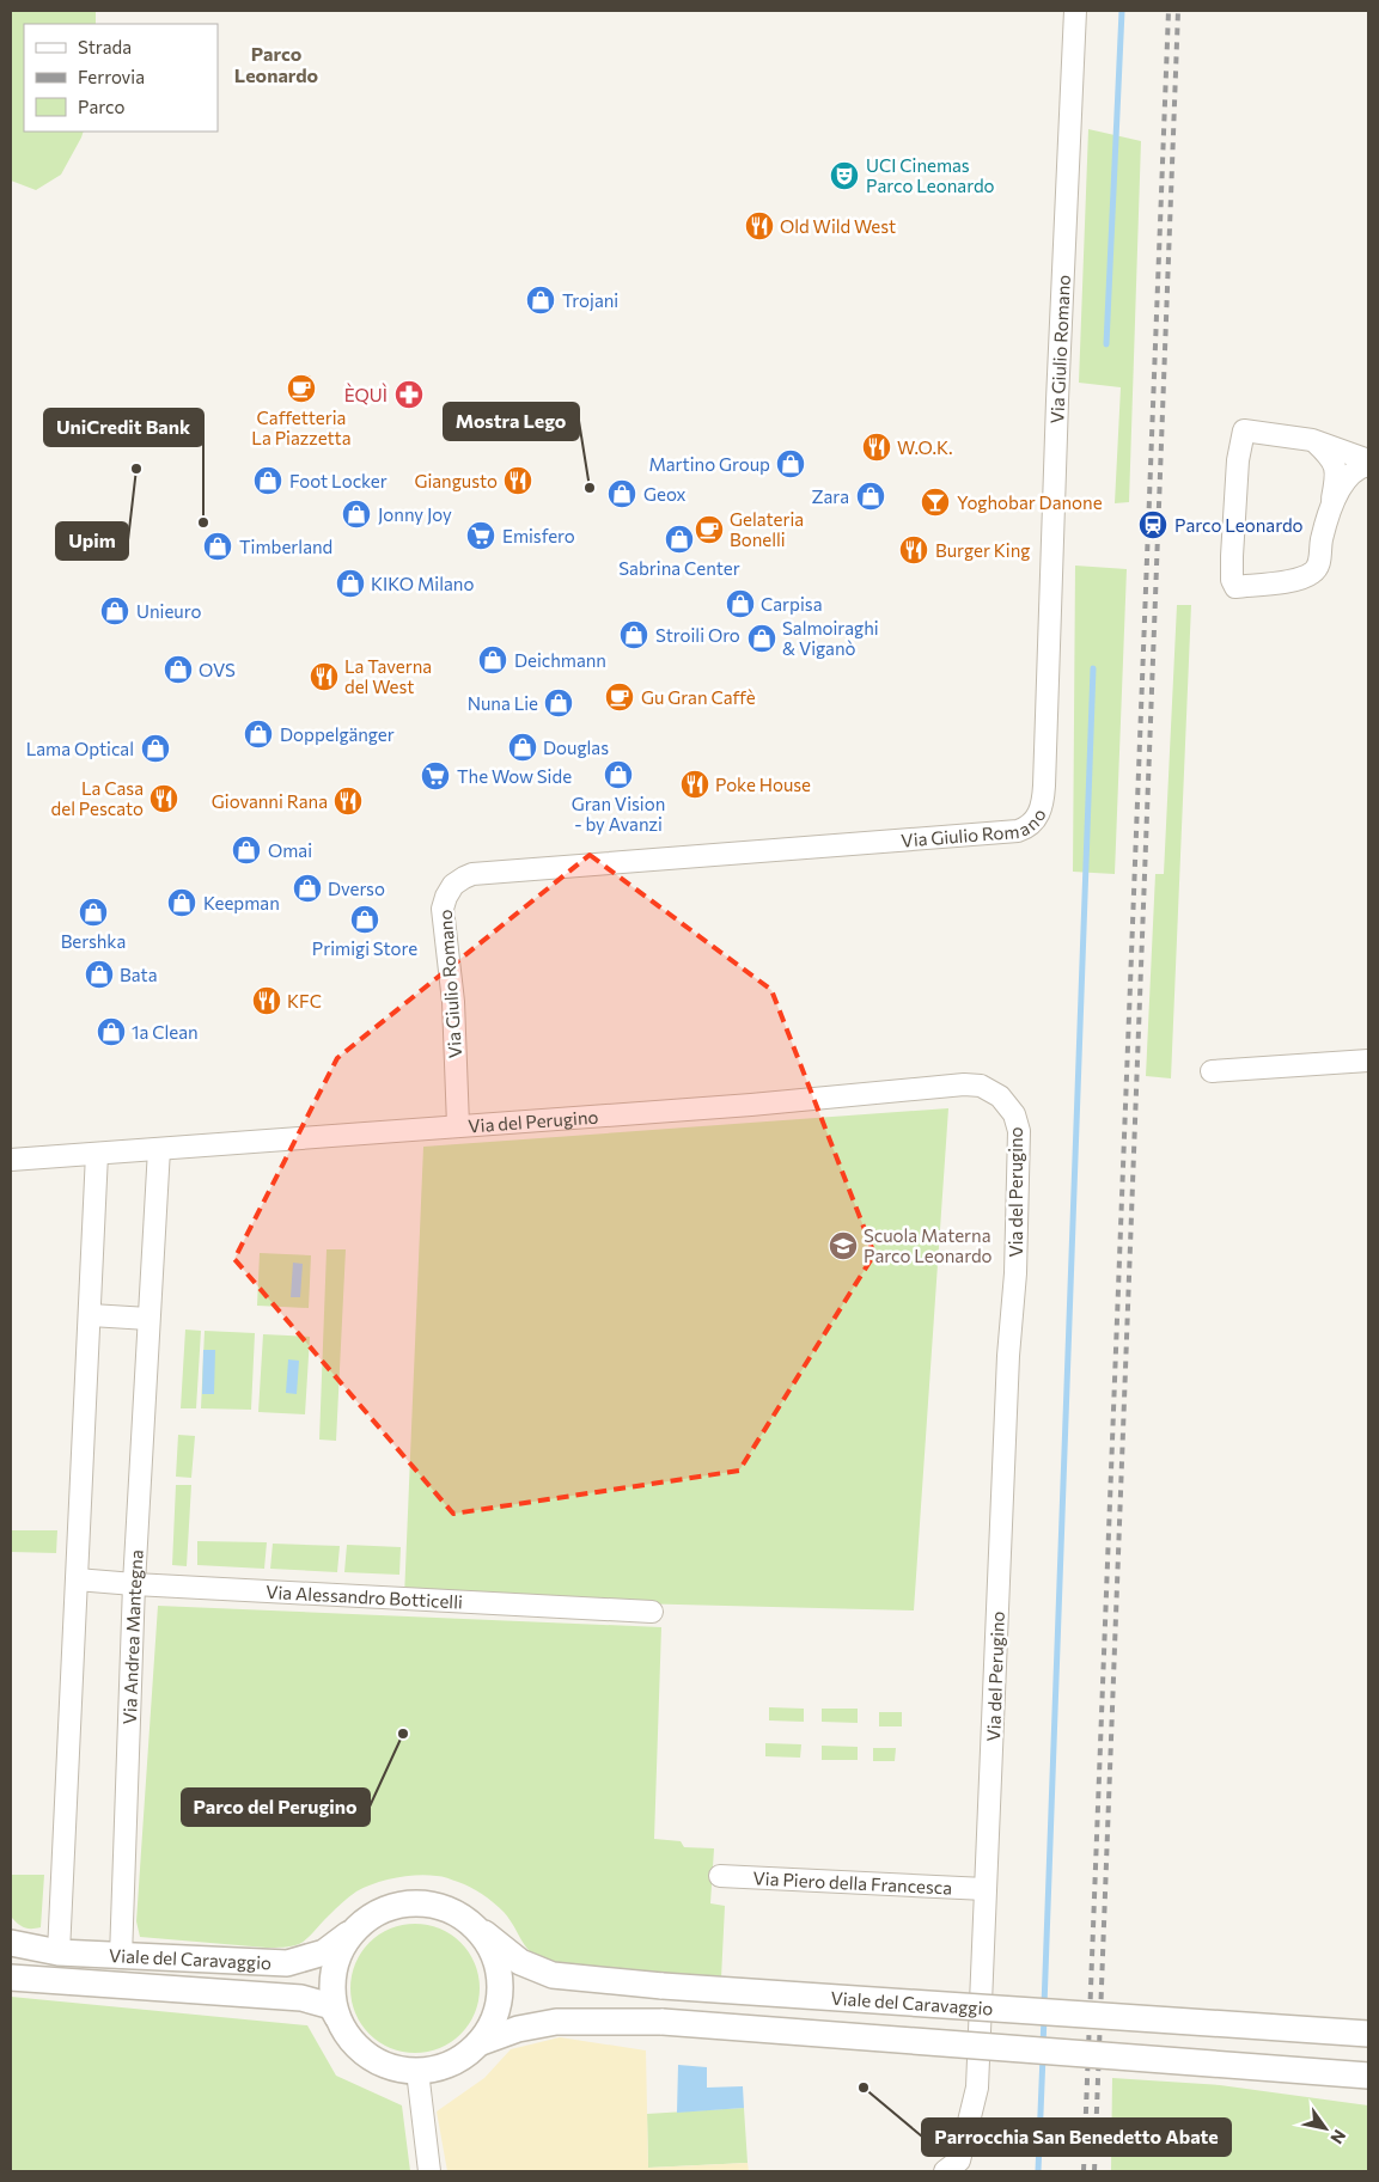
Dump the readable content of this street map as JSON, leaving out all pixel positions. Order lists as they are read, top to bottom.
{
  "streets": {
    "street": [
      "Via Giulio Romano",
      "Via del Perugino",
      "Via Alessandro Botticelli",
      "Via Andrea Mantegna",
      "Via Piero della Francesca",
      "Viale del Caravaggio"
    ]
  },
  "crossings": [
    ["Via Giulio Romano", "Via del Perugino"],
    ["Via del Perugino", "Via Andrea Mantegna"],
    ["Via del Perugino", "Via Piero della Francesca"],
    ["Via Alessandro Botticelli", "Via Andrea Mantegna"],
    ["Via Andrea Mantegna", "Viale del Caravaggio"]
  ],
  "districts": ["Parco Leonardo"],
  "places": {
    "theatre": ["UCI Cinemas Parco Leonardo"],
    "restaurant": [
      "Old Wild West",
      "W.O.K.",
      "Giangusto",
      "Burger King",
      "La Taverna del West",
      "Poke House",
      "La Casa del Pescato",
      "Giovanni Rana",
      "KFC"
    ],
    "shop": [
      "Trojani",
      "Martino Group",
      "Foot Locker",
      "Geox",
      "Zara",
      "Jonny Joy",
      "Sabrina Center",
      "Timberland",
      "KIKO Milano",
      "Carpisa",
      "Unieuro",
      "Stroili Oro",
      "Salmoiraghi & Viganò",
      "Deichmann",
      "OVS",
      "Nuna Lie",
      "Doppelgänger",
      "Douglas",
      "Lama Optical",
      "Gran Vision - by Avanzi",
      "Omai",
      "Dverso",
      "Keepman",
      "Bershka",
      "Primigi Store",
      "Bata",
      "1a Clean"
    ],
    "cafe": ["Caffetteria La Piazzetta", "Gelateria Bonelli", "Gu Gran Caffè"],
    "pharmacy": ["ÈQUÌ"],
    "other": [
      "Upim",
      "Mostra Lego",
      "UniCredit Bank",
      "Parco del Perugino",
      "Parrocchia San Benedetto Abate"
    ],
    "bar": ["Yoghobar Danone"],
    "station": ["Parco Leonardo"],
    "supermarket": ["Emisfero", "The Wow Side"],
    "school or university": ["Scuola Materna Parco Leonardo"]
  },
  "legend": ["Strada", "Ferrovia", "Parco"],
  "north": "bottom right"
}
